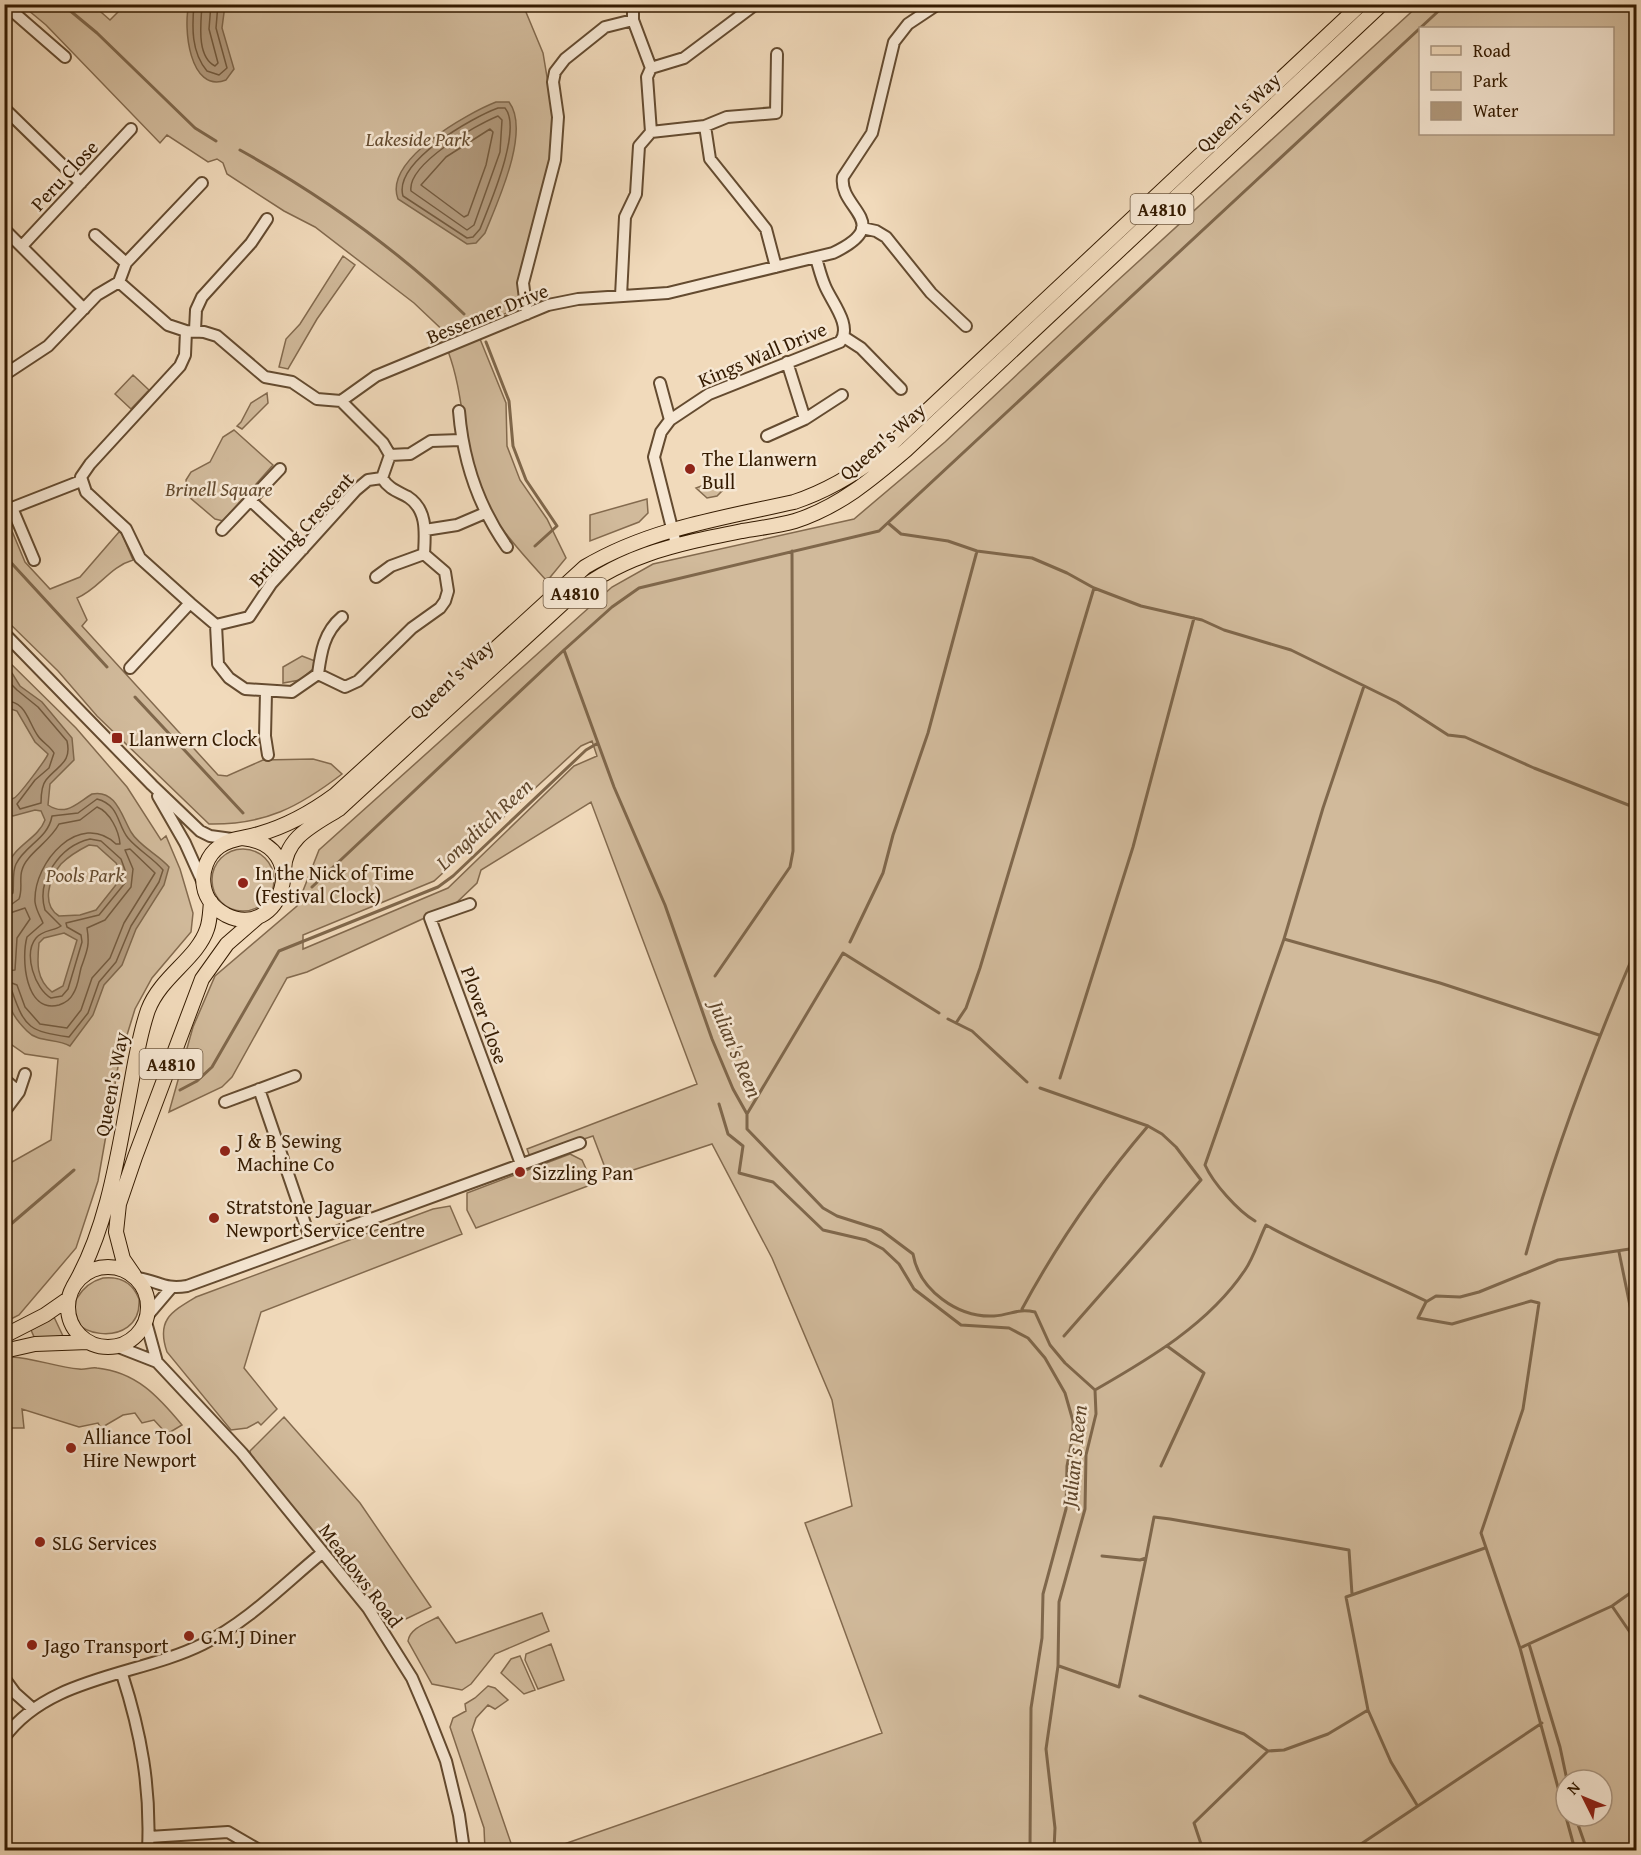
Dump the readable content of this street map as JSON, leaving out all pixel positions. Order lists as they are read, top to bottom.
{
  "streets": {
    "main road": ["Queen's Way", "A4810"],
    "street": [
      "Peru Close",
      "Bessemer Drive",
      "Kings Wall Drive",
      "Bridling Crescent",
      "Plover Close",
      "Meadows Road"
    ]
  },
  "crossings": [
    ["Queen's Way", "A4810"],
    ["Queen's Way", "Kings Wall Drive"],
    ["Queen's Way", "Meadows Road"],
    ["A4810", "Meadows Road"],
    ["Bessemer Drive", "Kings Wall Drive"]
  ],
  "water": ["Longditch Reen", "Julian's Reen"],
  "parks": ["Lakeside Park", "Brinell Square", "Pools Park"],
  "places": {
    "other": [
      "The Llanwern Bull",
      "In the Nick of Time (Festival Clock)",
      "J & B Sewing Machine Co",
      "Sizzling Pan",
      "Stratstone Jaguar Newport Service Centre",
      "Alliance Tool Hire Newport",
      "SLG Services",
      "G.M.J Diner",
      "Jago Transport"
    ],
    "transit": ["Llanwern Clock"]
  },
  "legend": ["Road", "Park", "Water"],
  "north": "top left"
}
